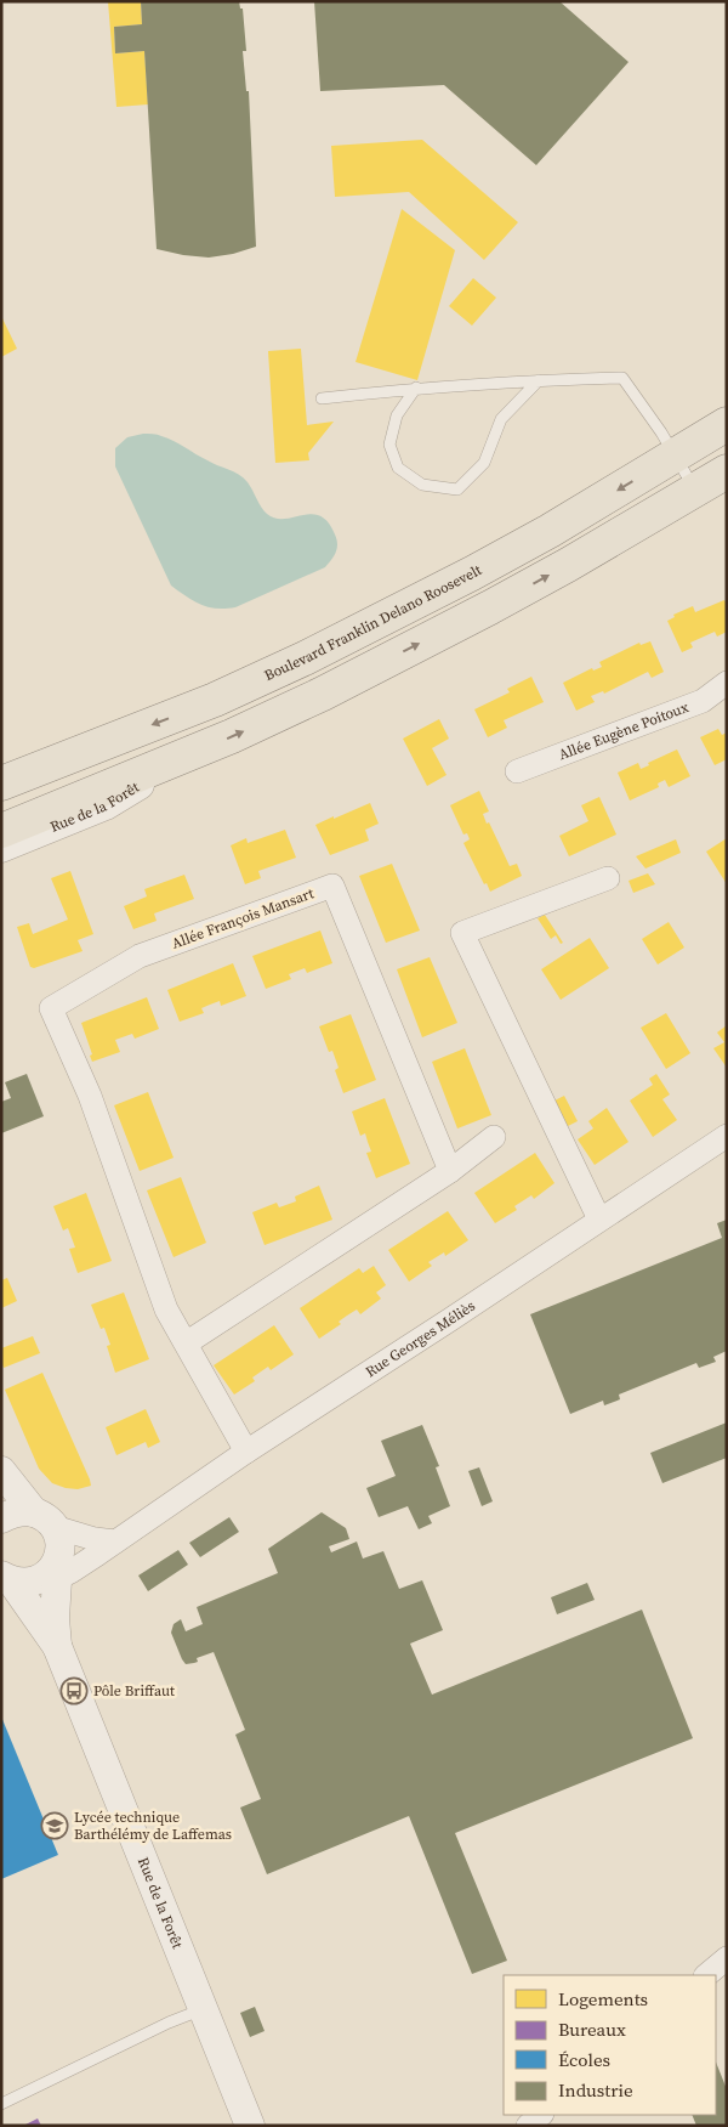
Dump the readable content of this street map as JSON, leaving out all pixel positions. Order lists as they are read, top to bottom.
{
  "streets": {
    "main road": ["Boulevard Franklin Delano Roosevelt"],
    "street": [
      "Allée Eugène Poitoux",
      "Rue de la Forêt",
      "Allée François Mansart",
      "Rue Georges Méliès"
    ]
  },
  "crossings": [
    ["Rue de la Forêt", "Rue Georges Méliès"],
    ["Allée François Mansart", "Rue Georges Méliès"]
  ],
  "places": {
    "bus stop": ["Pôle Briffaut"],
    "school or university": ["Lycée technique Barthélémy de Laffemas"]
  },
  "legend": [
    "Logements",
    "Bureaux",
    "Écoles",
    "Industrie"
  ]
}
